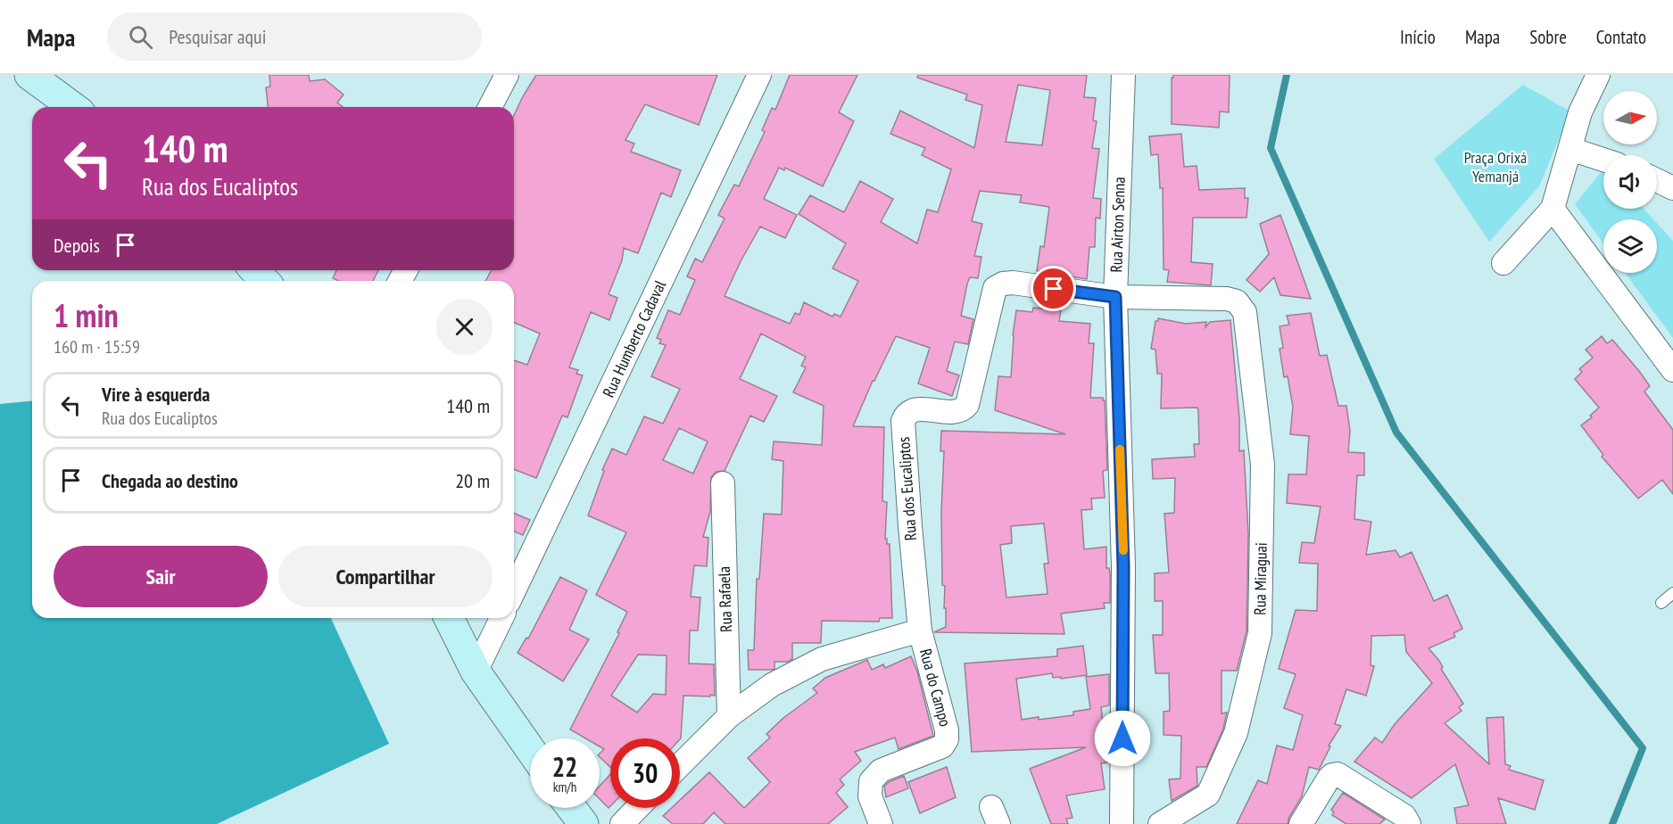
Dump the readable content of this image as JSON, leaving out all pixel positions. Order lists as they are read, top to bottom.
{
  "streets": {
    "street": [
      "Rua Airton Senna",
      "Rua Humberto Cadaval",
      "Rua dos Eucaliptos",
      "Rua Miraguai",
      "Rua Rafaela",
      "Rua do Campo"
    ]
  },
  "crossings": [
    ["Rua Airton Senna", "Rua dos Eucaliptos"],
    ["Rua dos Eucaliptos", "Rua Miraguai"],
    ["Rua dos Eucaliptos", "Rua do Campo"]
  ],
  "parks": ["Praça Orixá Yemanjá"],
  "north": "right",
  "page": {
    "header": "Mapa",
    "search": "Pesquisar aqui",
    "nav": [
      "Início",
      "Mapa",
      "Sobre",
      "Contato"
    ],
    "turn": ["140 m", "Rua dos Eucaliptos"],
    "then": "Depois",
    "heading": ["1 min", "160 m · 15:59"],
    "list": [
      {
        "name": "Vire à esquerda",
        "note": "Rua dos Eucaliptos",
        "value": "140 m"
      },
      {
        "name": "Chegada ao destino",
        "value": "20 m"
      }
    ],
    "buttons": ["Sair", "Compartilhar"],
    "speed": "22 km/h",
    "limit": "30"
  }
}
